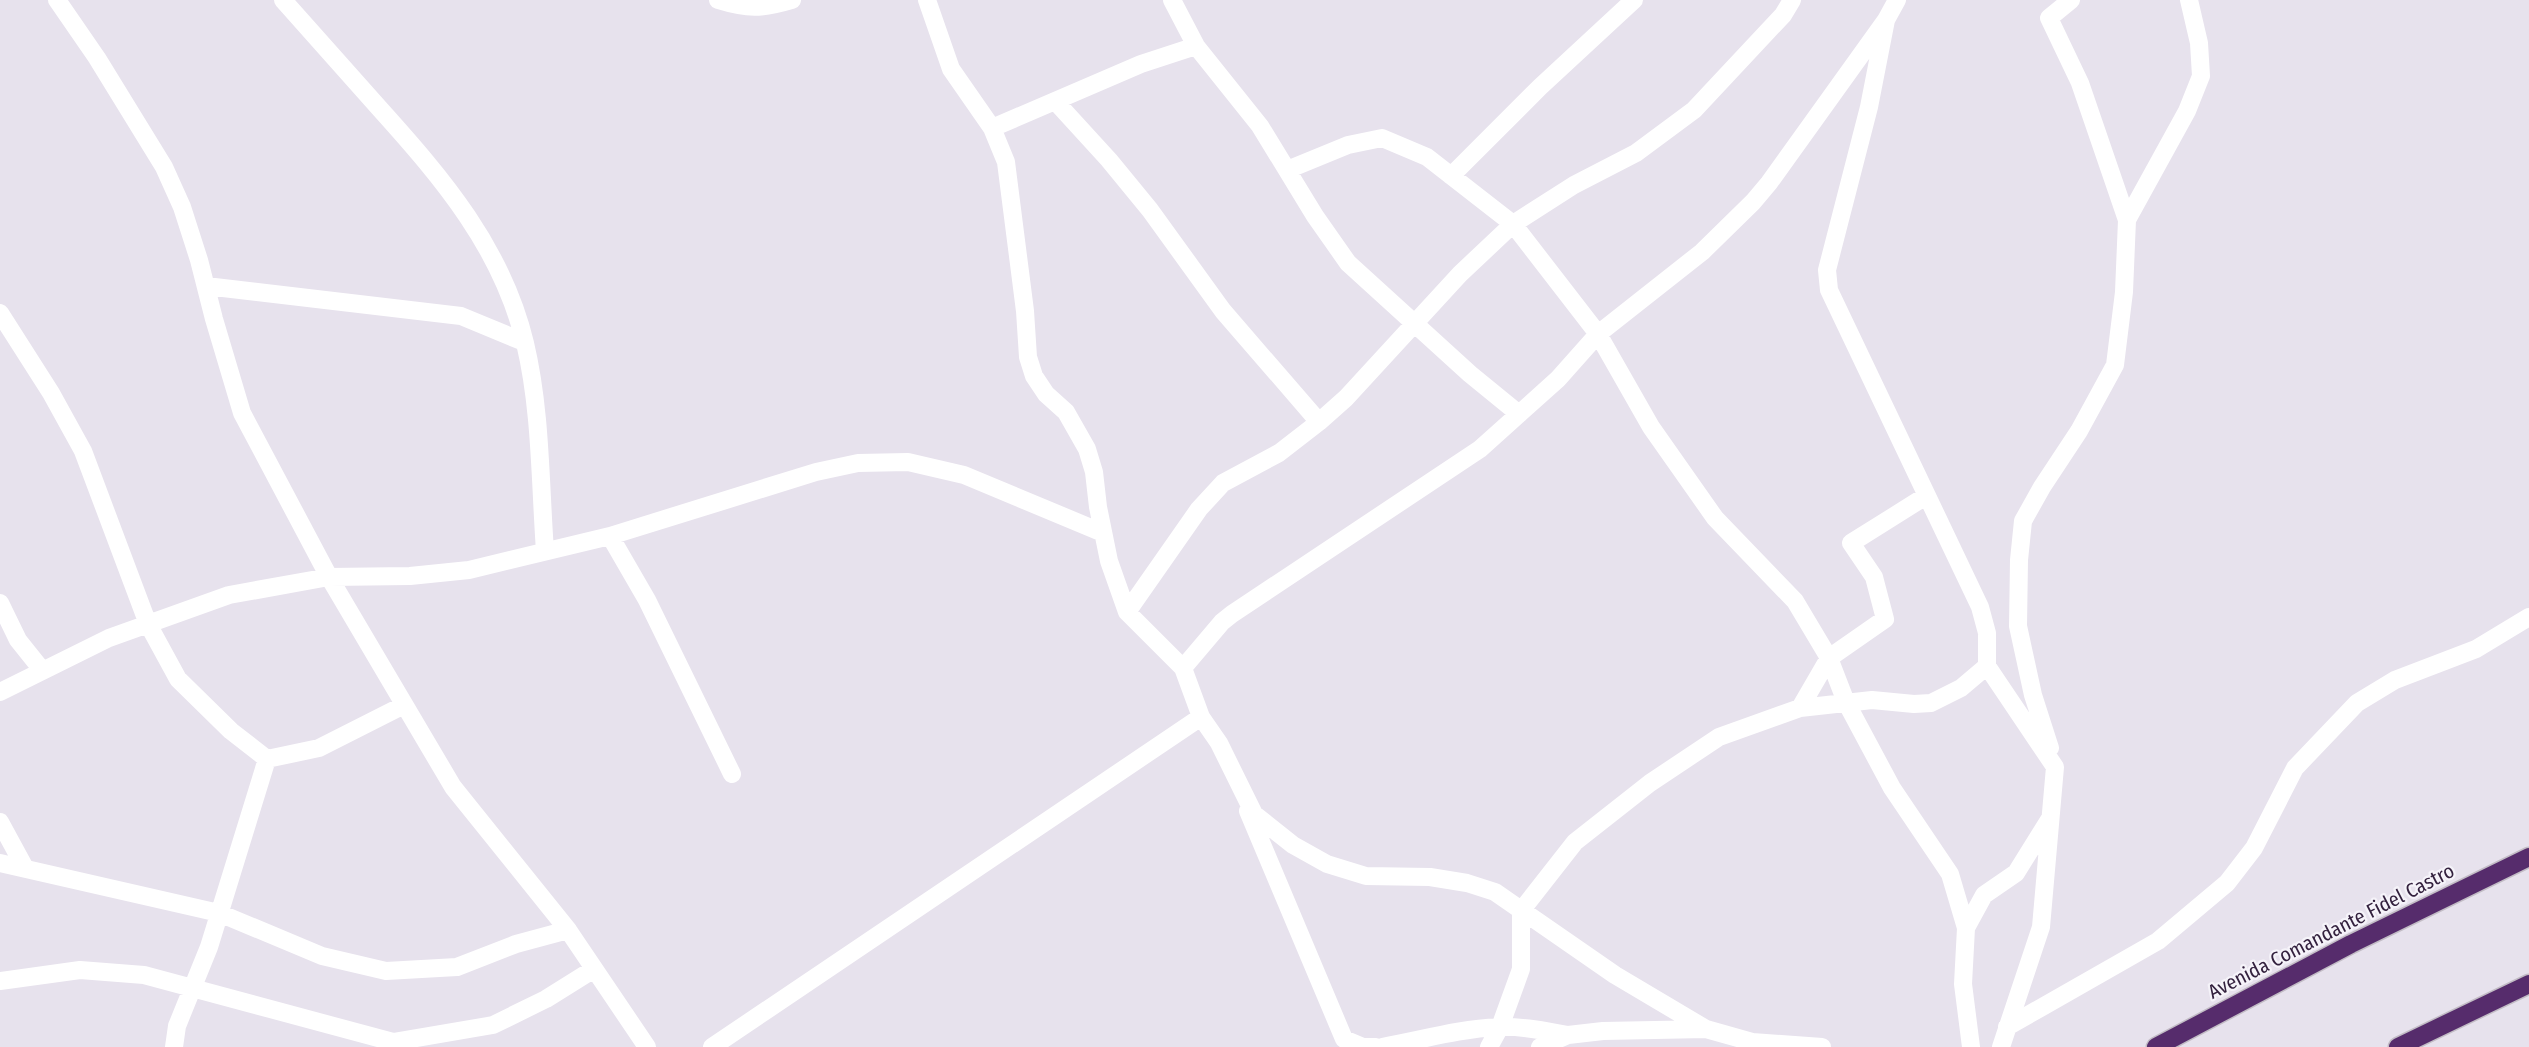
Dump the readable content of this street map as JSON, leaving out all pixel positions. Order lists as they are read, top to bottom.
{
  "streets": {
    "highway": ["Avenida Comandante Fidel Castro"]
  }
}
